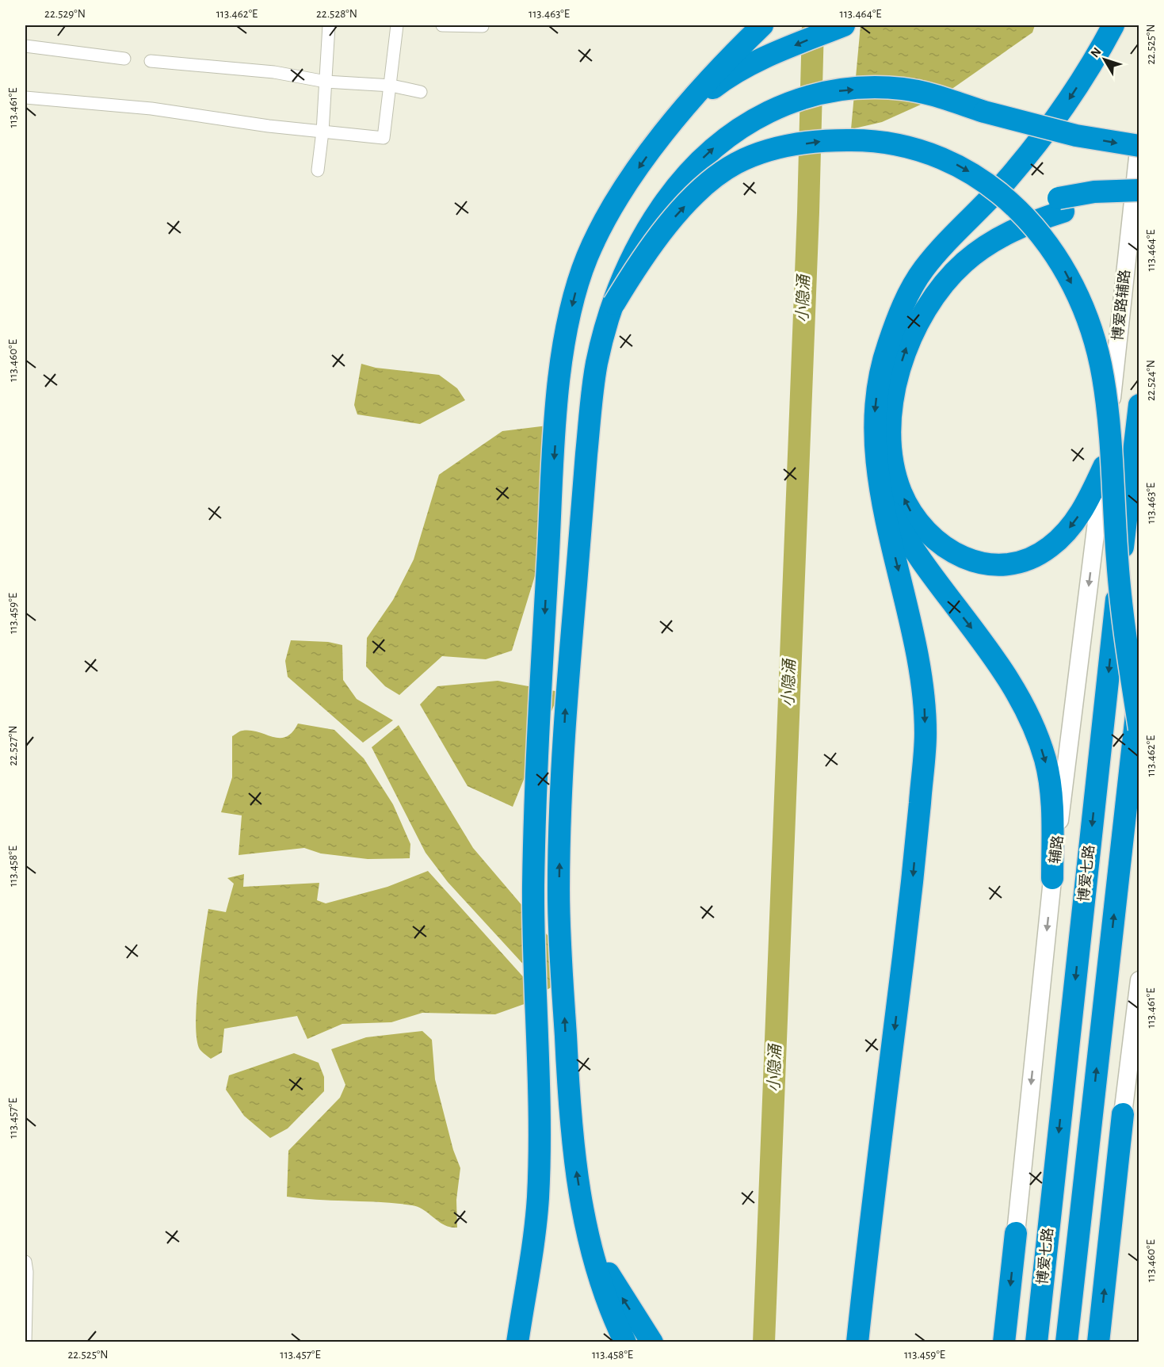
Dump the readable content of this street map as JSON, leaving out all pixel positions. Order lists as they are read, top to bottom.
{
  "streets": {
    "highway": ["博爱七路"],
    "street": ["博爱路辅路", "辅路"]
  },
  "crossings": [
    ["博爱路辅路", "辅路"]
  ],
  "one_way": ["辅路"],
  "water": ["小隐涌"],
  "north": "top left",
  "coordinates": [
    "22.529°N",
    "113.462°E",
    "22.528°N",
    "113.463°E",
    "113.464°E",
    "22.525°N",
    "113.461°E",
    "113.460°E",
    "22.524°N",
    "113.459°E",
    "22.527°N",
    "113.458°E",
    "113.457°E"
  ]
}
